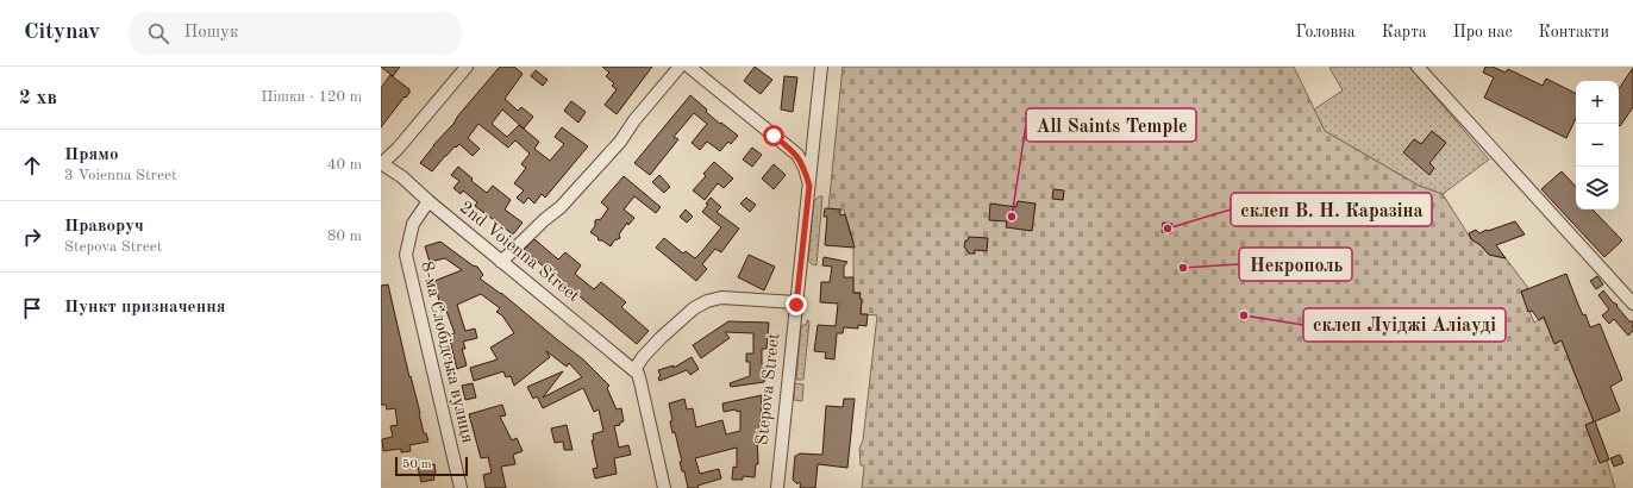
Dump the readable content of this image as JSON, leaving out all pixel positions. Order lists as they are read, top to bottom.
{
  "streets": {
    "street": ["2nd Voienna Street", "8-ма Слобідська вулиця", "Stepova Street"]
  },
  "crossings": [
    ["2nd Voienna Street", "8-ма Слобідська вулиця"]
  ],
  "places": [
    "All Saints Temple",
    "склеп В. Н. Каразіна",
    "Некрополь",
    "склеп Луіджі Аліауді"
  ],
  "scale_bar": "50 m",
  "page": {
    "header": "Citynav",
    "search": "Пошук",
    "nav": [
      "Головна",
      "Карта",
      "Про нас",
      "Контакти"
    ],
    "heading": ["2 хв", "Пішки · 120 m"],
    "map_buttons": ["+", "−"],
    "list": [
      ["Прямо", "3 Voienna Street", "40 m"],
      ["Праворуч", "Stepova Street", "80 m"],
      "Пункт призначення"
    ],
    "scale": "50 m"
  }
}
